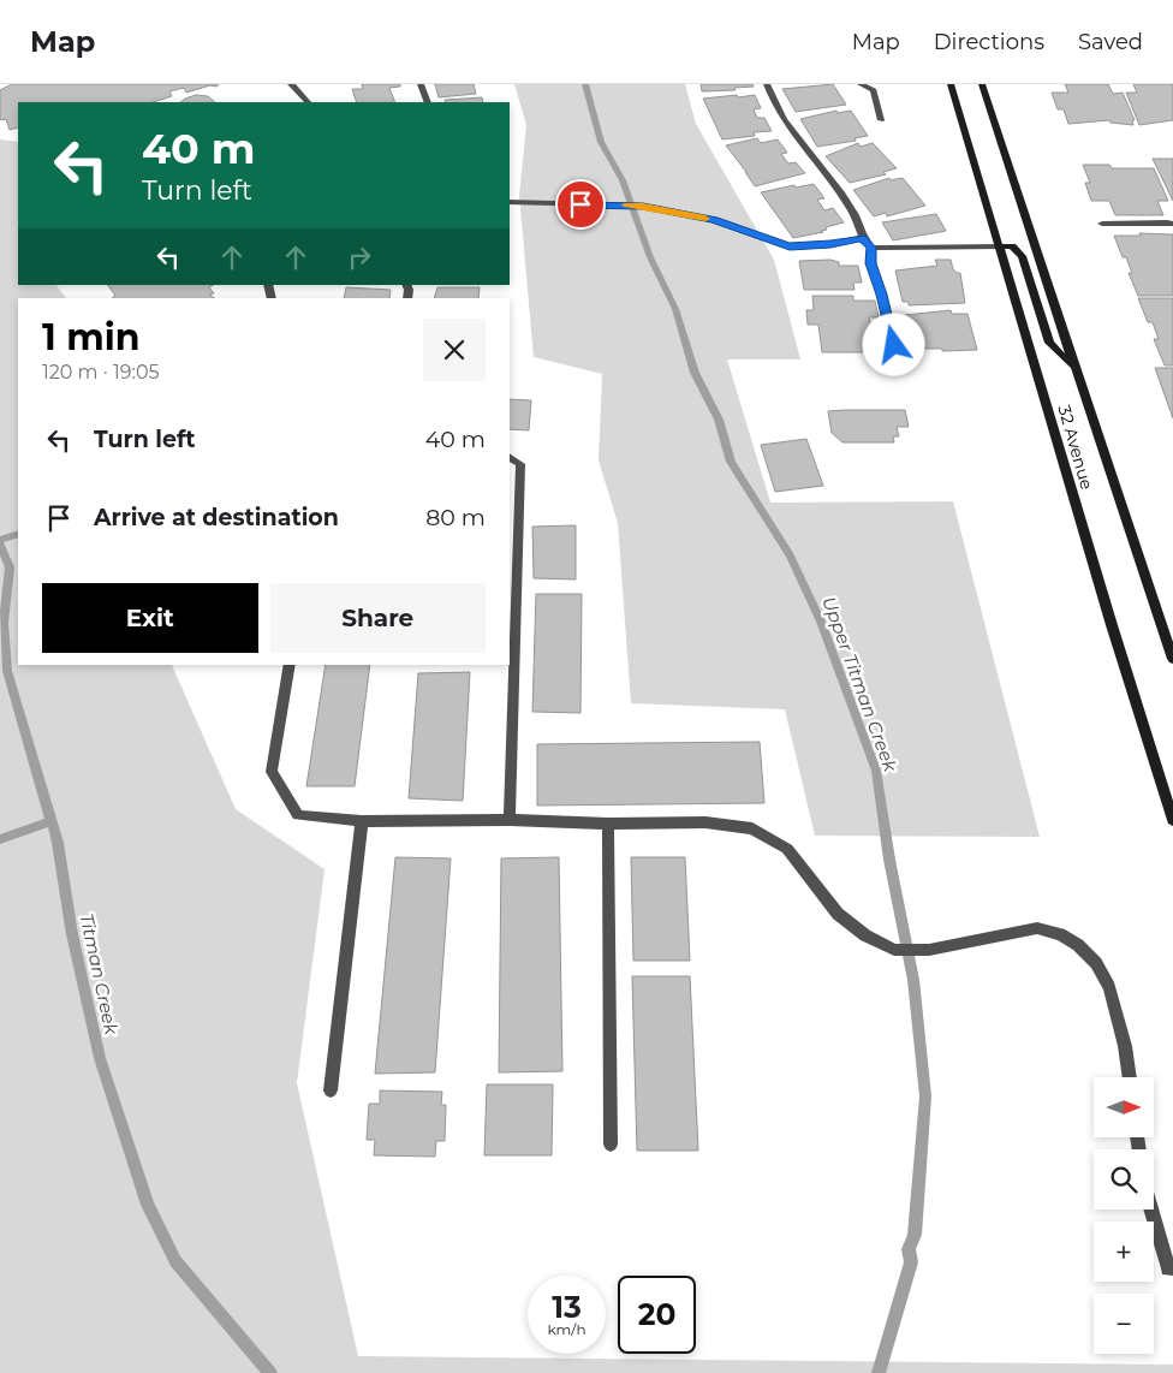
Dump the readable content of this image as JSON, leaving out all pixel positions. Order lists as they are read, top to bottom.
{
  "streets": {
    "main road": ["32 Avenue"]
  },
  "water": ["Upper Titman Creek", "Titman Creek"],
  "north": "right",
  "page": {
    "header": "Map",
    "nav": ["Map", "Directions", "Saved"],
    "turn": ["40 m", "Turn left"],
    "heading": ["1 min", "120 m · 19:05"],
    "list": [
      {
        "name": "Turn left",
        "value": "40 m"
      },
      {
        "name": "Arrive at destination",
        "value": "80 m"
      }
    ],
    "buttons": ["Exit", "Share"],
    "map_buttons": ["+", "−"],
    "speed": "13 km/h",
    "limit": "20"
  }
}
